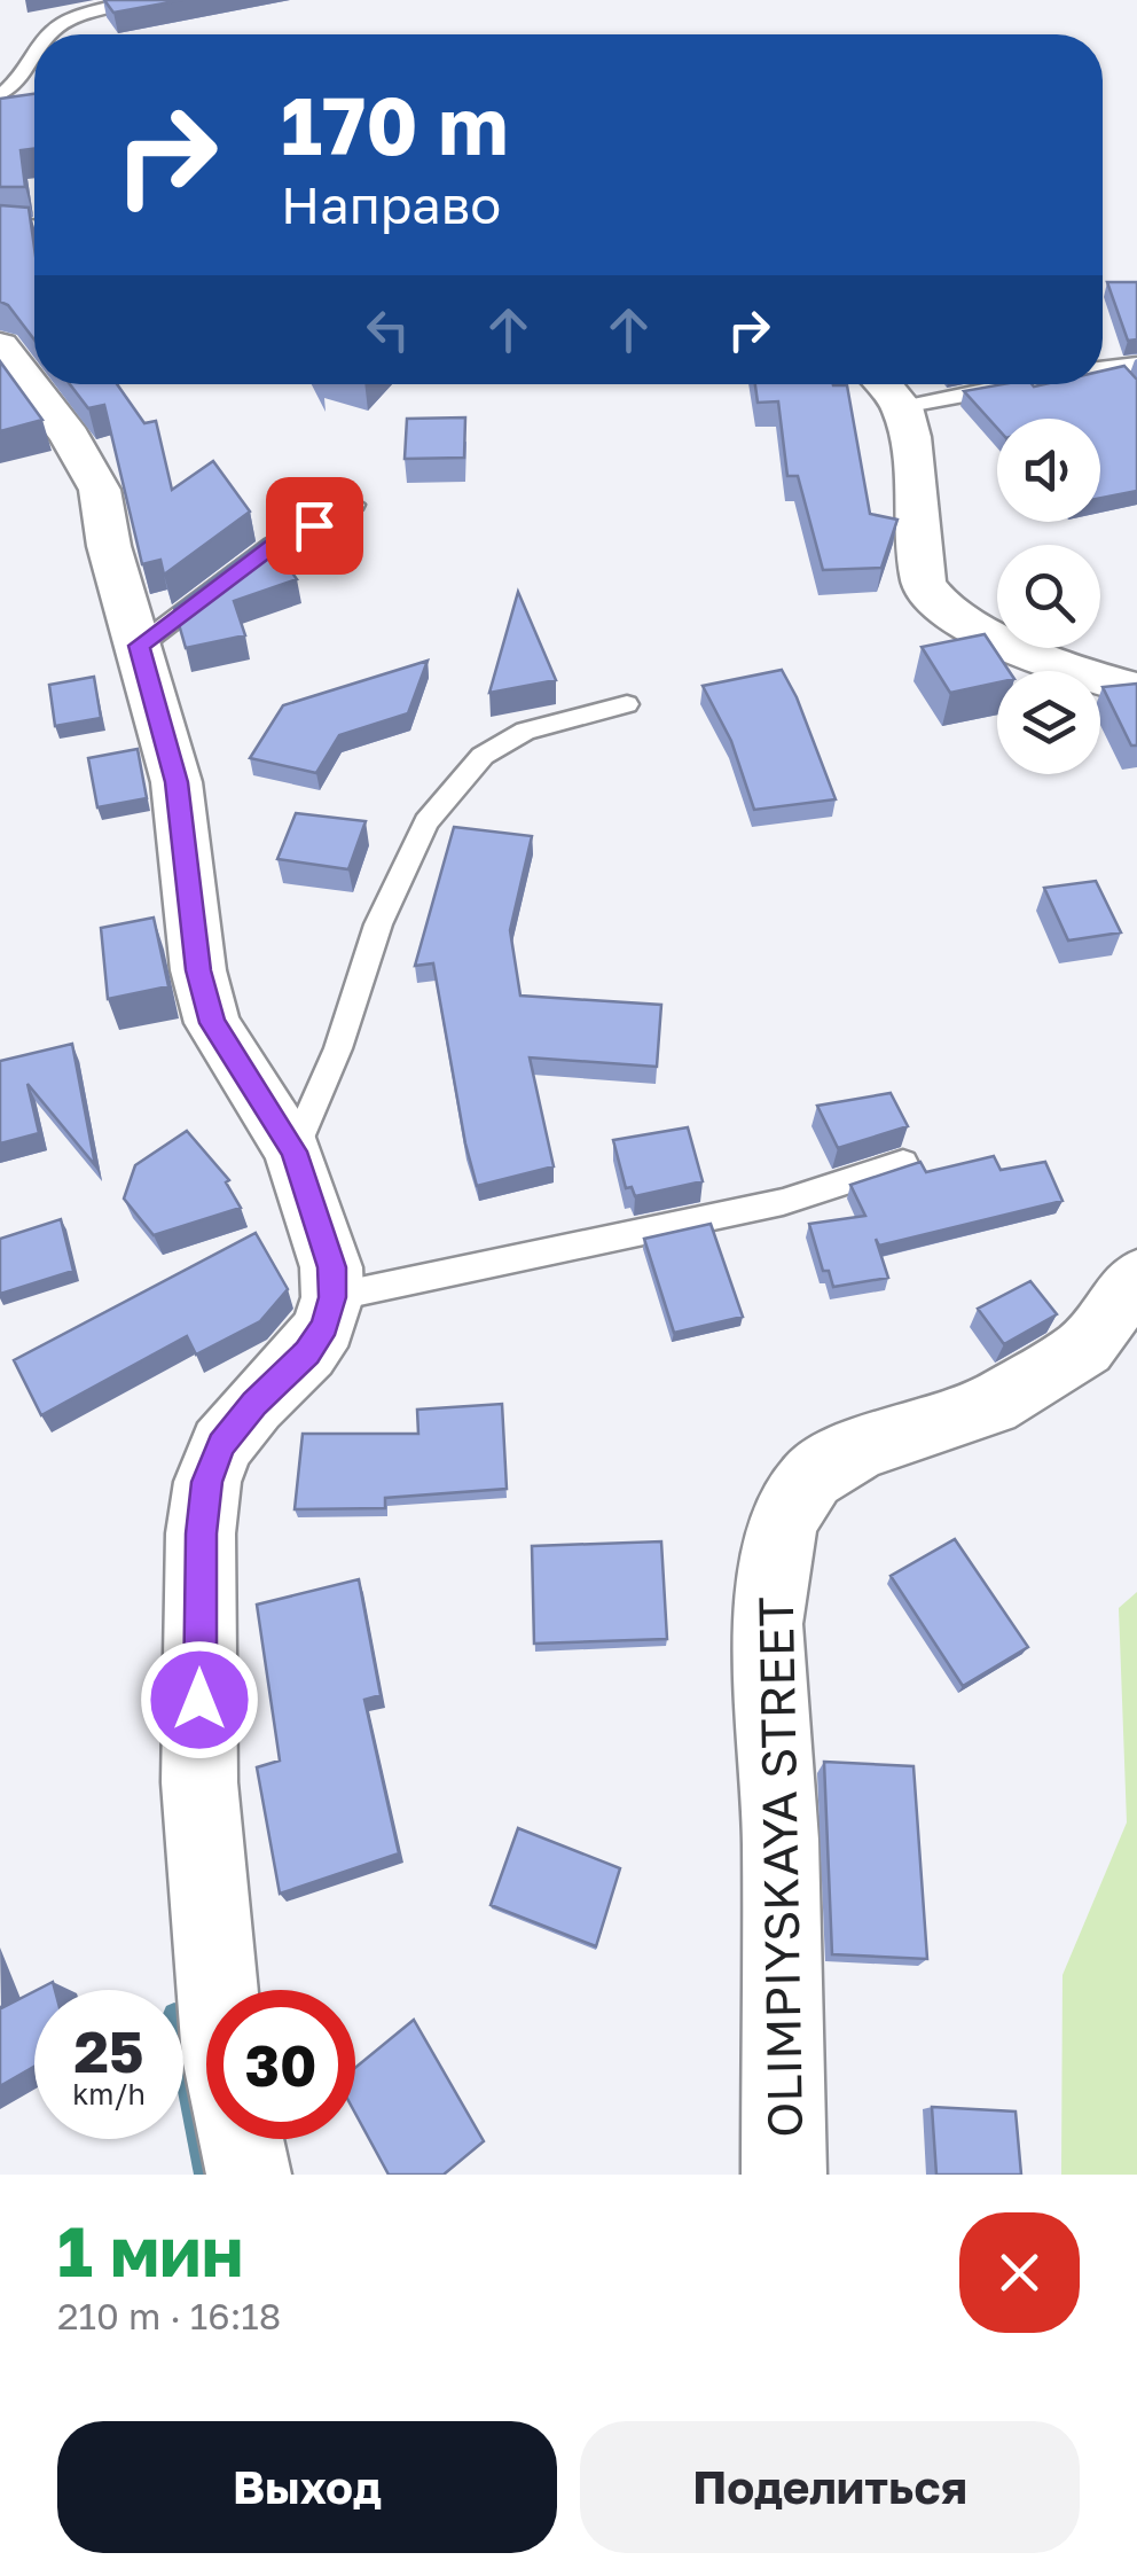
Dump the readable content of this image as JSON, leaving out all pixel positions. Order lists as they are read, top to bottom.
{
  "streets": {
    "street": ["OLIMPIYSKAYA STREET"]
  },
  "page": {
    "turn": ["170 m", "Направо"],
    "speed": "25 km/h",
    "limit": "30",
    "heading": ["1 мин", "210 m · 16:18"],
    "buttons": ["Выход", "Поделиться"]
  }
}
